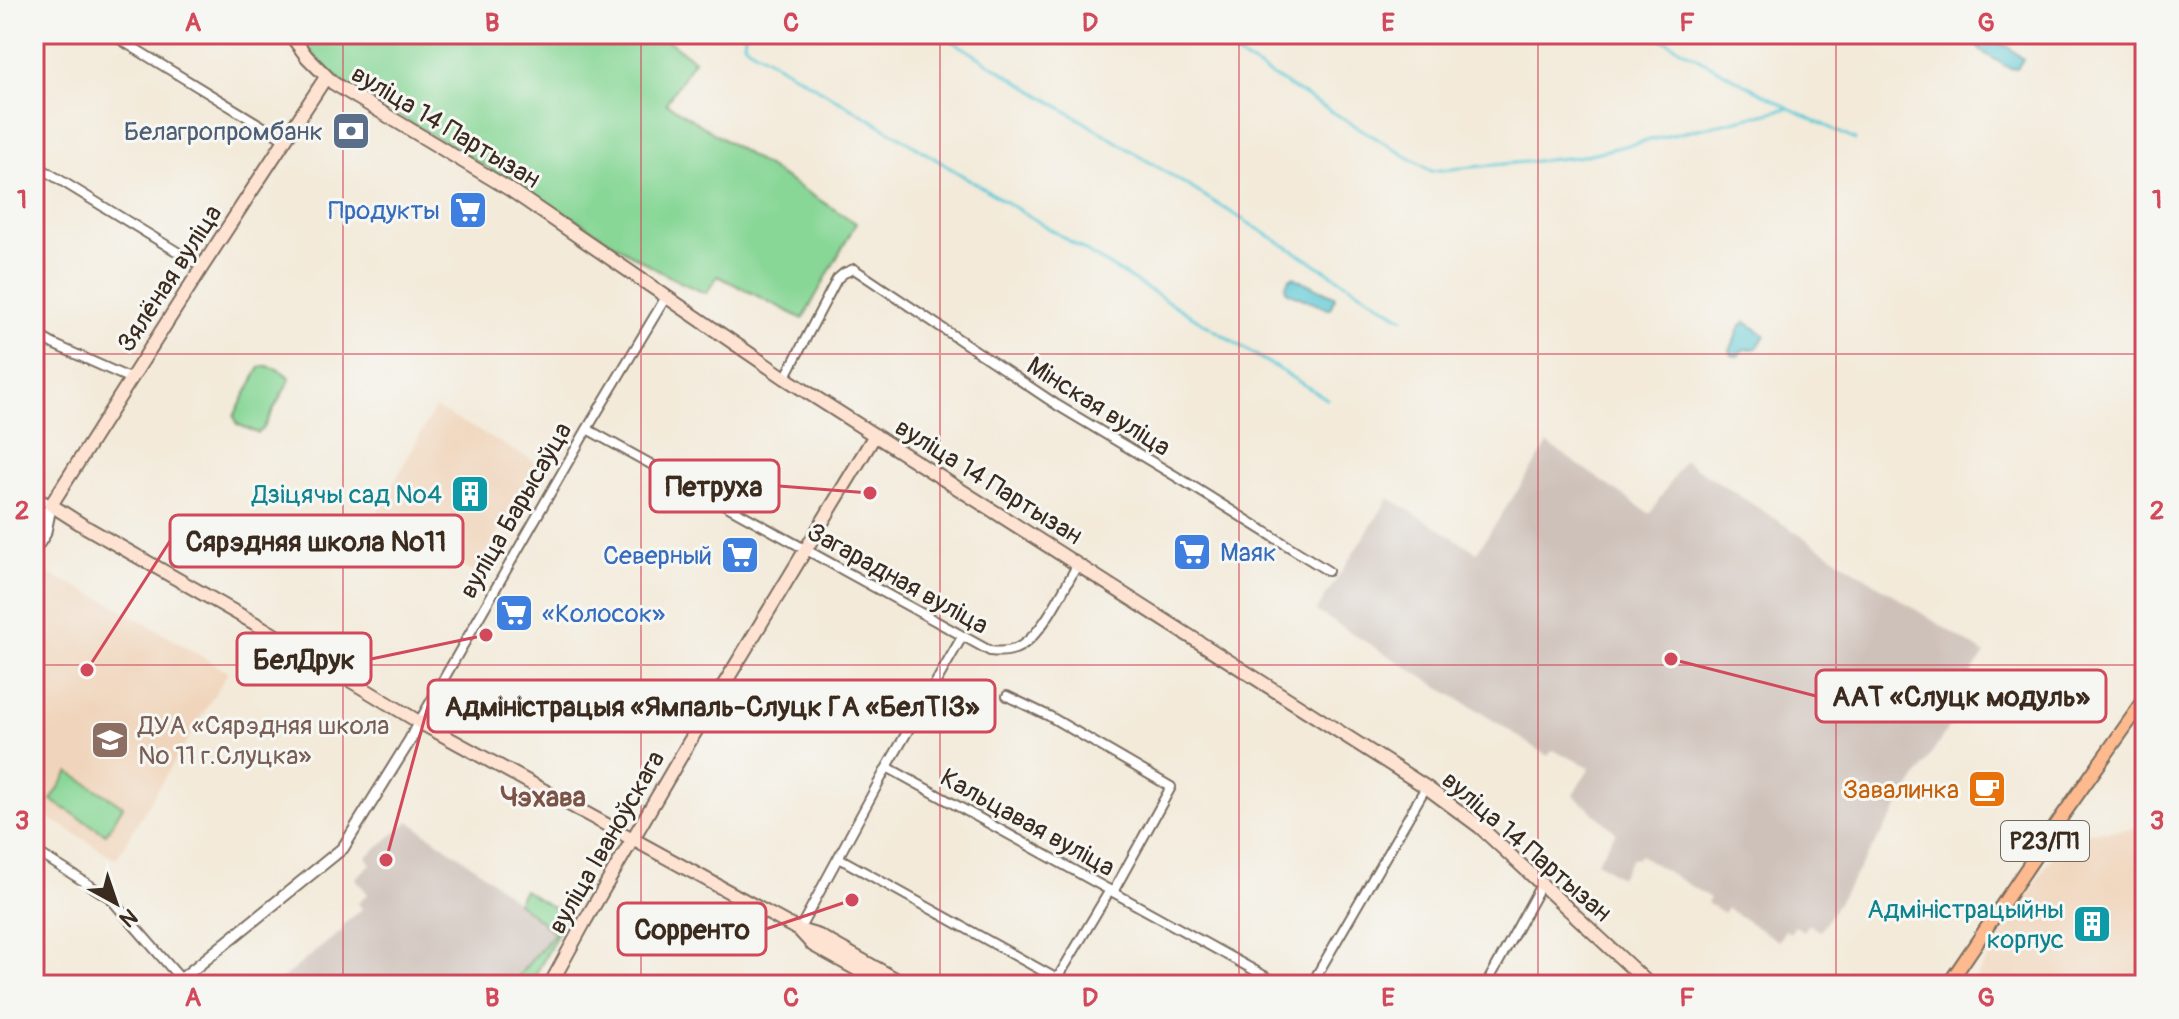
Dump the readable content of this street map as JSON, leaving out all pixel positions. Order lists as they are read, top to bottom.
{
  "streets": {
    "main road": [
      "вуліца 14 Партызан",
      "Зялёная вуліца",
      "Р23/П1",
      "вуліца Іваноўскага"
    ],
    "street": [
      "Мінская вуліца",
      "вуліца Барысаўца",
      "Загарадная вуліца",
      "Кальцавая вуліца"
    ]
  },
  "crossings": [
    ["вуліца 14 Партызан", "Зялёная вуліца"],
    ["вуліца 14 Партызан", "Мінская вуліца"],
    ["вуліца 14 Партызан", "вуліца Барысаўца"],
    ["вуліца 14 Партызан", "Загарадная вуліца"],
    ["вуліца 14 Партызан", "вуліца Іваноўскага"],
    ["вуліца Барысаўца", "Загарадная вуліца"],
    ["Загарадная вуліца", "вуліца Іваноўскага"]
  ],
  "districts": ["Чэхава"],
  "places": {
    "bank": ["Белагропромбанк"],
    "supermarket": [
      "Продукты",
      "Маяк",
      "Северный",
      "«Колосок»"
    ],
    "other": [
      "Петруха",
      "БелДрук",
      "ААТ «Слуцк модуль»",
      "Сярэдняя школа №11",
      "Адміністрацыя «Ямпаль-Слуцк ГА «БелТІЗ»",
      "Сорренто"
    ],
    "building": ["Дзіцячы сад №4", "Адміністрацыйны корпус"],
    "school or university": ["ДУА «Сярэдняя школа № 11 г.Слуцка»"],
    "cafe": ["Завалинка"]
  },
  "north": "bottom right",
  "grid": {
    "columns": [
      "A",
      "B",
      "C",
      "D",
      "E",
      "F",
      "G"
    ],
    "rows": ["1", "2", "3"]
  }
}
